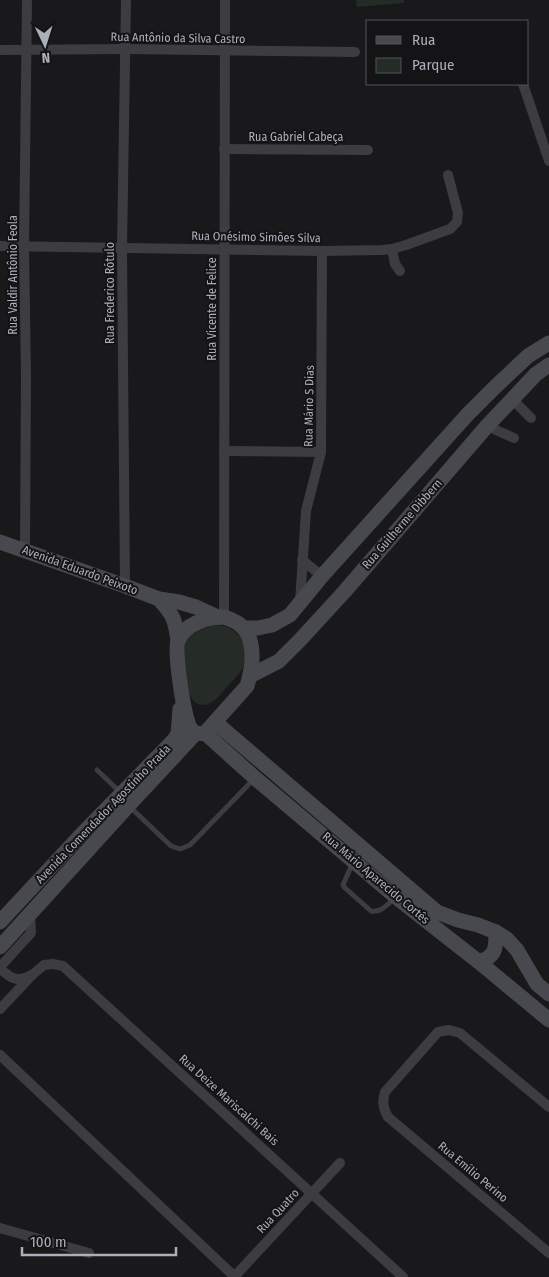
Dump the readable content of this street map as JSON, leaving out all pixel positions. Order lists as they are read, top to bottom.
{
  "streets": {
    "street": [
      "Rua Antônio da Silva Castro",
      "Rua Gabriel Cabeça",
      "Rua Onésimo Simões Silva",
      "Rua Valdir Antônio Feola",
      "Rua Frederico Rótulo",
      "Rua Vicente de Felice",
      "Rua Mário S Dias",
      "Rua Guilherme Dibbern",
      "Avenida Eduardo Peixoto",
      "Avenida Comendador Agostinho Prada",
      "Rua Mário Aparecido Cortês",
      "Rua Deize Mariscalchi Bais",
      "Rua Emílio Perino",
      "Rua Quatro"
    ]
  },
  "crossings": [
    ["Rua Antônio da Silva Castro", "Rua Valdir Antônio Feola"],
    ["Rua Antônio da Silva Castro", "Rua Frederico Rótulo"],
    ["Rua Antônio da Silva Castro", "Rua Vicente de Felice"],
    ["Rua Gabriel Cabeça", "Rua Vicente de Felice"],
    ["Rua Onésimo Simões Silva", "Rua Valdir Antônio Feola"],
    ["Rua Onésimo Simões Silva", "Rua Frederico Rótulo"],
    ["Rua Onésimo Simões Silva", "Rua Vicente de Felice"],
    ["Rua Onésimo Simões Silva", "Rua Mário S Dias"],
    ["Rua Valdir Antônio Feola", "Avenida Eduardo Peixoto"],
    ["Rua Frederico Rótulo", "Avenida Eduardo Peixoto"],
    ["Rua Vicente de Felice", "Avenida Eduardo Peixoto"],
    ["Rua Mário S Dias", "Rua Guilherme Dibbern"],
    ["Rua Guilherme Dibbern", "Avenida Eduardo Peixoto"],
    ["Rua Guilherme Dibbern", "Avenida Comendador Agostinho Prada"],
    ["Avenida Comendador Agostinho Prada", "Rua Mário Aparecido Cortês"],
    ["Rua Deize Mariscalchi Bais", "Rua Quatro"]
  ],
  "legend": ["Rua", "Parque"],
  "scale_bar": "100 m",
  "north": "bottom"
}
